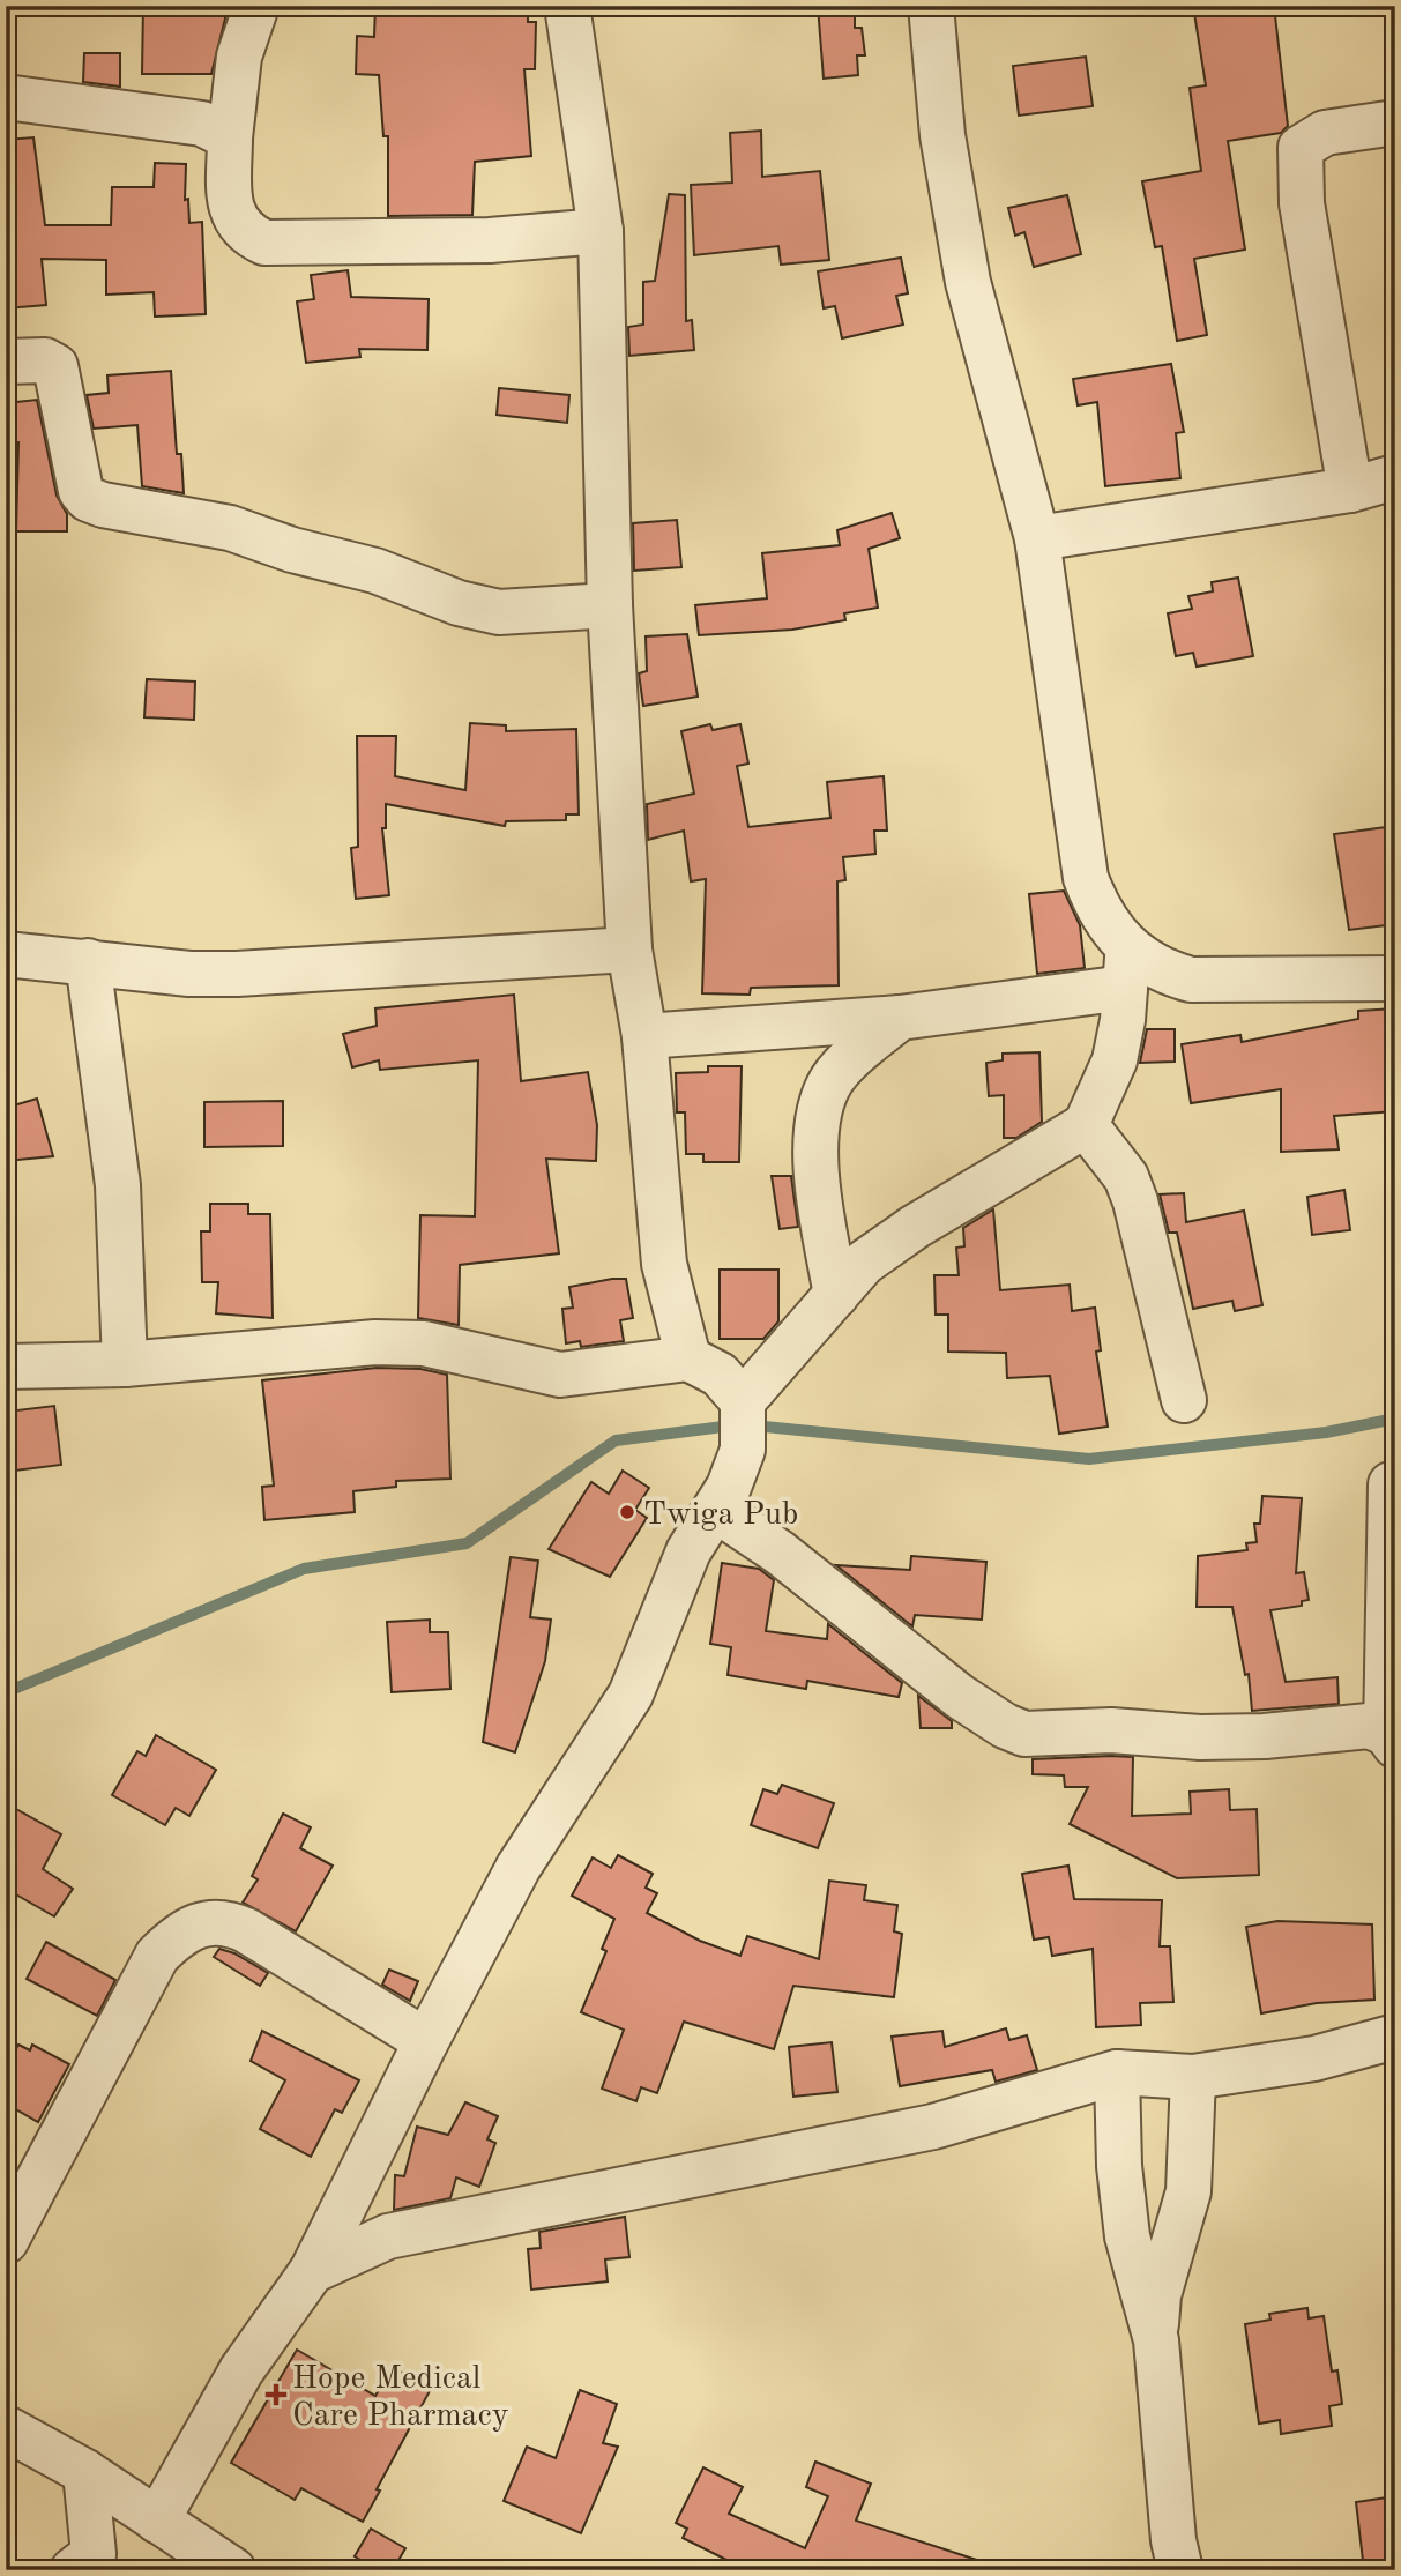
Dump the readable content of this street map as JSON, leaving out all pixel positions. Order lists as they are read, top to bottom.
{
  "places": {
    "other": ["Twiga Pub"],
    "health": ["Hope Medical Care Pharmacy"]
  }
}
